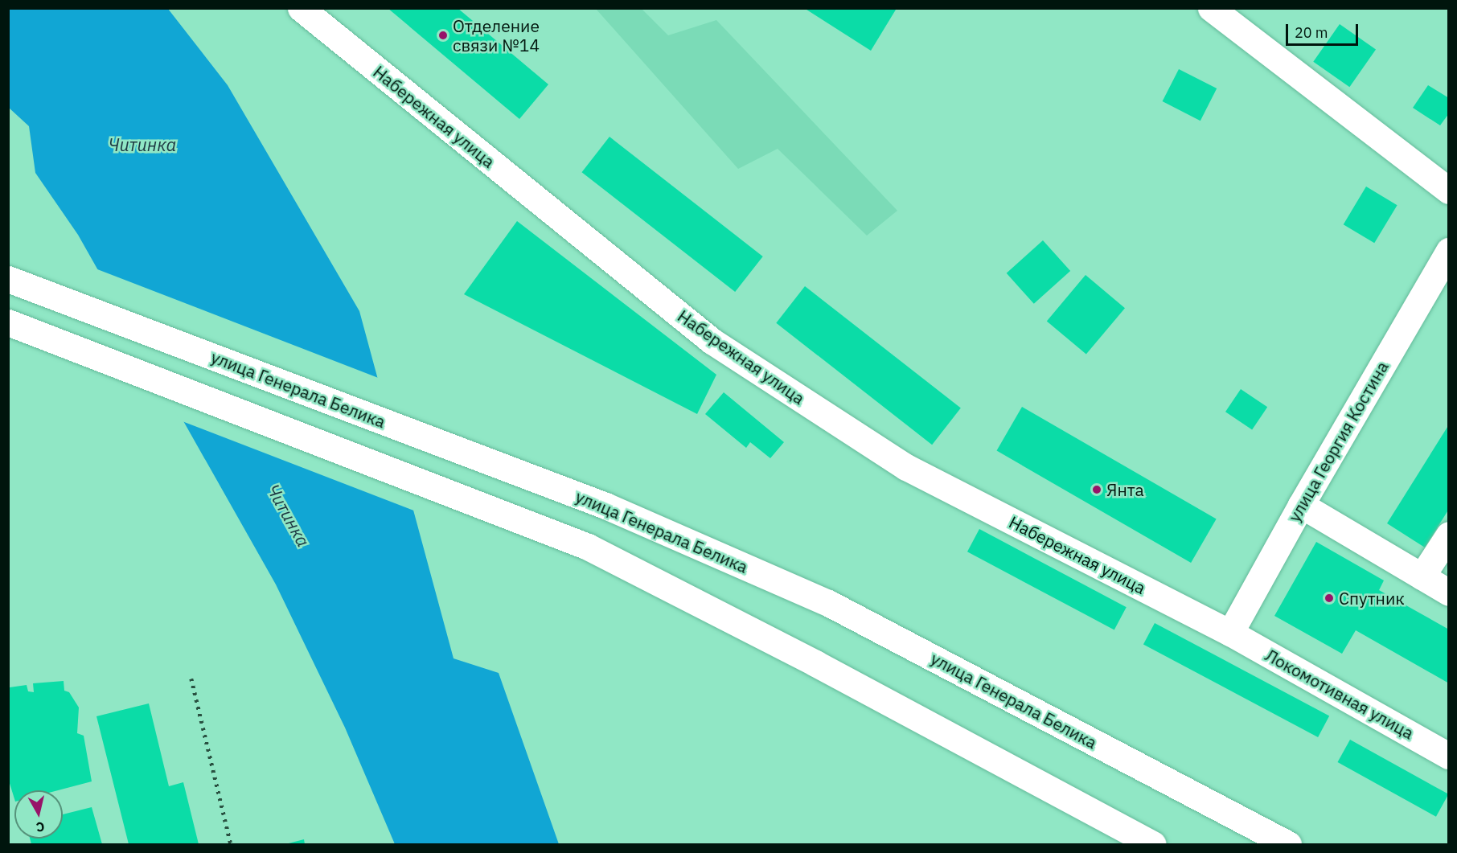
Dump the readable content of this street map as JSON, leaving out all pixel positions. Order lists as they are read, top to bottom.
{
  "streets": {
    "main road": [
      "Набережная улица",
      "улица Генерала Белика",
      "улица Георгия Костина",
      "Локомотивная улица"
    ]
  },
  "crossings": [
    ["Набережная улица", "улица Георгия Костина"],
    ["Набережная улица", "Локомотивная улица"],
    ["улица Георгия Костина", "Локомотивная улица"]
  ],
  "water": ["Читинка"],
  "places": ["Отделение связи №14", "Янта", "Спутник"],
  "scale_bar": "20 m",
  "north": "bottom"
}
